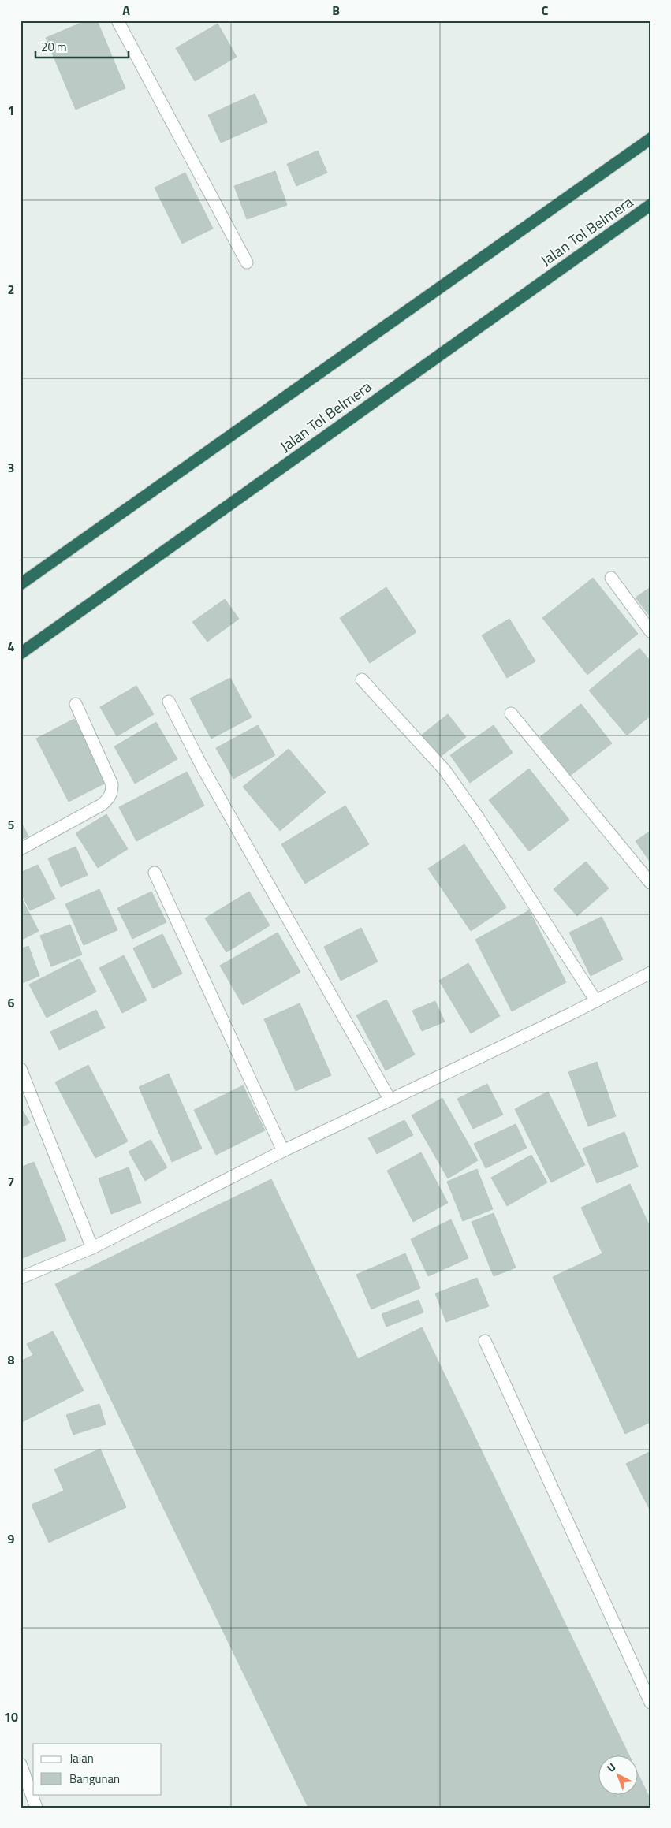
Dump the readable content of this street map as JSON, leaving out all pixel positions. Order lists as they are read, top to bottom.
{
  "streets": {
    "highway": ["Jalan Tol Belmera"]
  },
  "legend": ["Jalan", "Bangunan"],
  "scale_bar": "20 m",
  "north": "top left",
  "grid": {
    "columns": ["A", "B", "C"],
    "rows": [
      "1",
      "2",
      "3",
      "4",
      "5",
      "6",
      "7",
      "8",
      "9",
      "10"
    ]
  }
}
